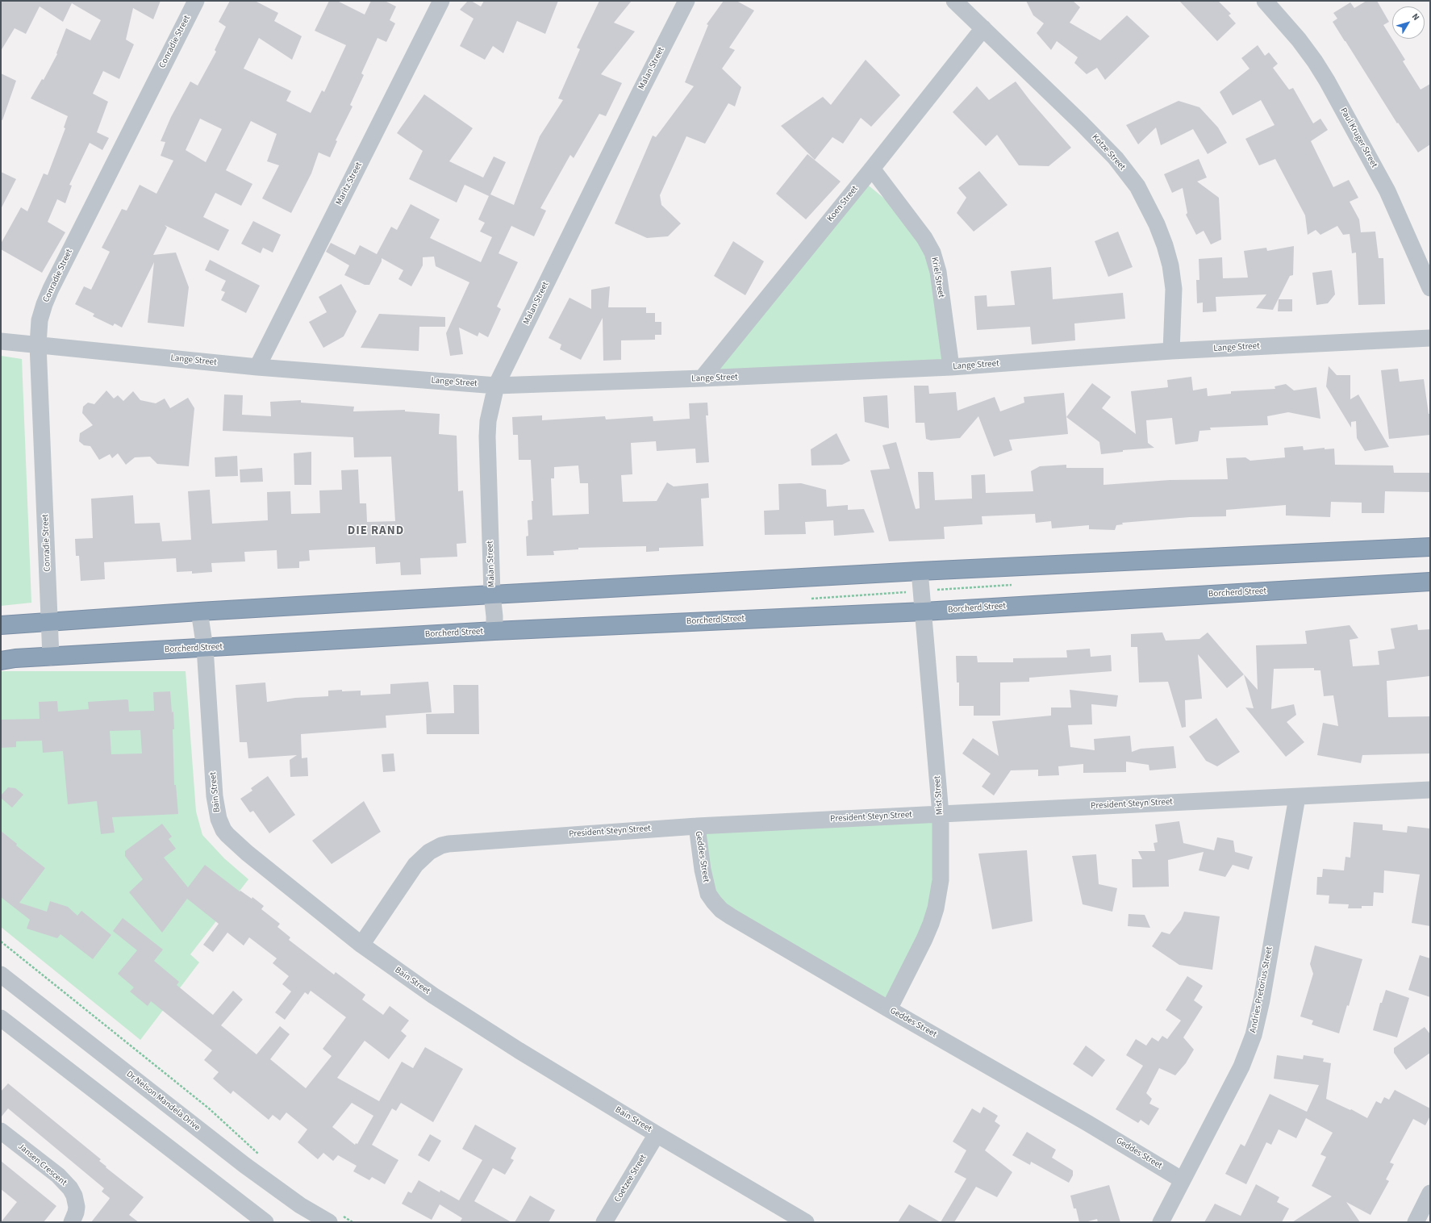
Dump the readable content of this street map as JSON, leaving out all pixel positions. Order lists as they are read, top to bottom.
{
  "streets": {
    "highway": ["Borcherd Street"],
    "street": [
      "Conradie Street",
      "Malan Street",
      "Paul Kruger Street",
      "Kotze Street",
      "Maritz Street",
      "Koen Street",
      "Kriel Street",
      "Lange Street",
      "Bain Street",
      "Mist Street",
      "President Steyn Street",
      "Geddes Street",
      "Andries Pretorius Street",
      "Dr Nelson Mandela Drive",
      "Jansen Crescent",
      "Coetzee Street"
    ]
  },
  "crossings": [
    ["Conradie Street", "Lange Street"],
    ["Conradie Street", "Borcherd Street"],
    ["Malan Street", "Lange Street"],
    ["Malan Street", "Borcherd Street"],
    ["Kotze Street", "Koen Street"],
    ["Kotze Street", "Lange Street"],
    ["Maritz Street", "Lange Street"],
    ["Koen Street", "Kriel Street"],
    ["Koen Street", "Lange Street"],
    ["Kriel Street", "Lange Street"],
    ["Borcherd Street", "Bain Street"],
    ["Borcherd Street", "Mist Street"],
    ["Bain Street", "President Steyn Street"],
    ["Bain Street", "Coetzee Street"],
    ["Mist Street", "President Steyn Street"],
    ["Mist Street", "Geddes Street"],
    ["President Steyn Street", "Geddes Street"],
    ["President Steyn Street", "Andries Pretorius Street"],
    ["Geddes Street", "Andries Pretorius Street"]
  ],
  "districts": ["DIE RAND"],
  "north": "top right"
}
